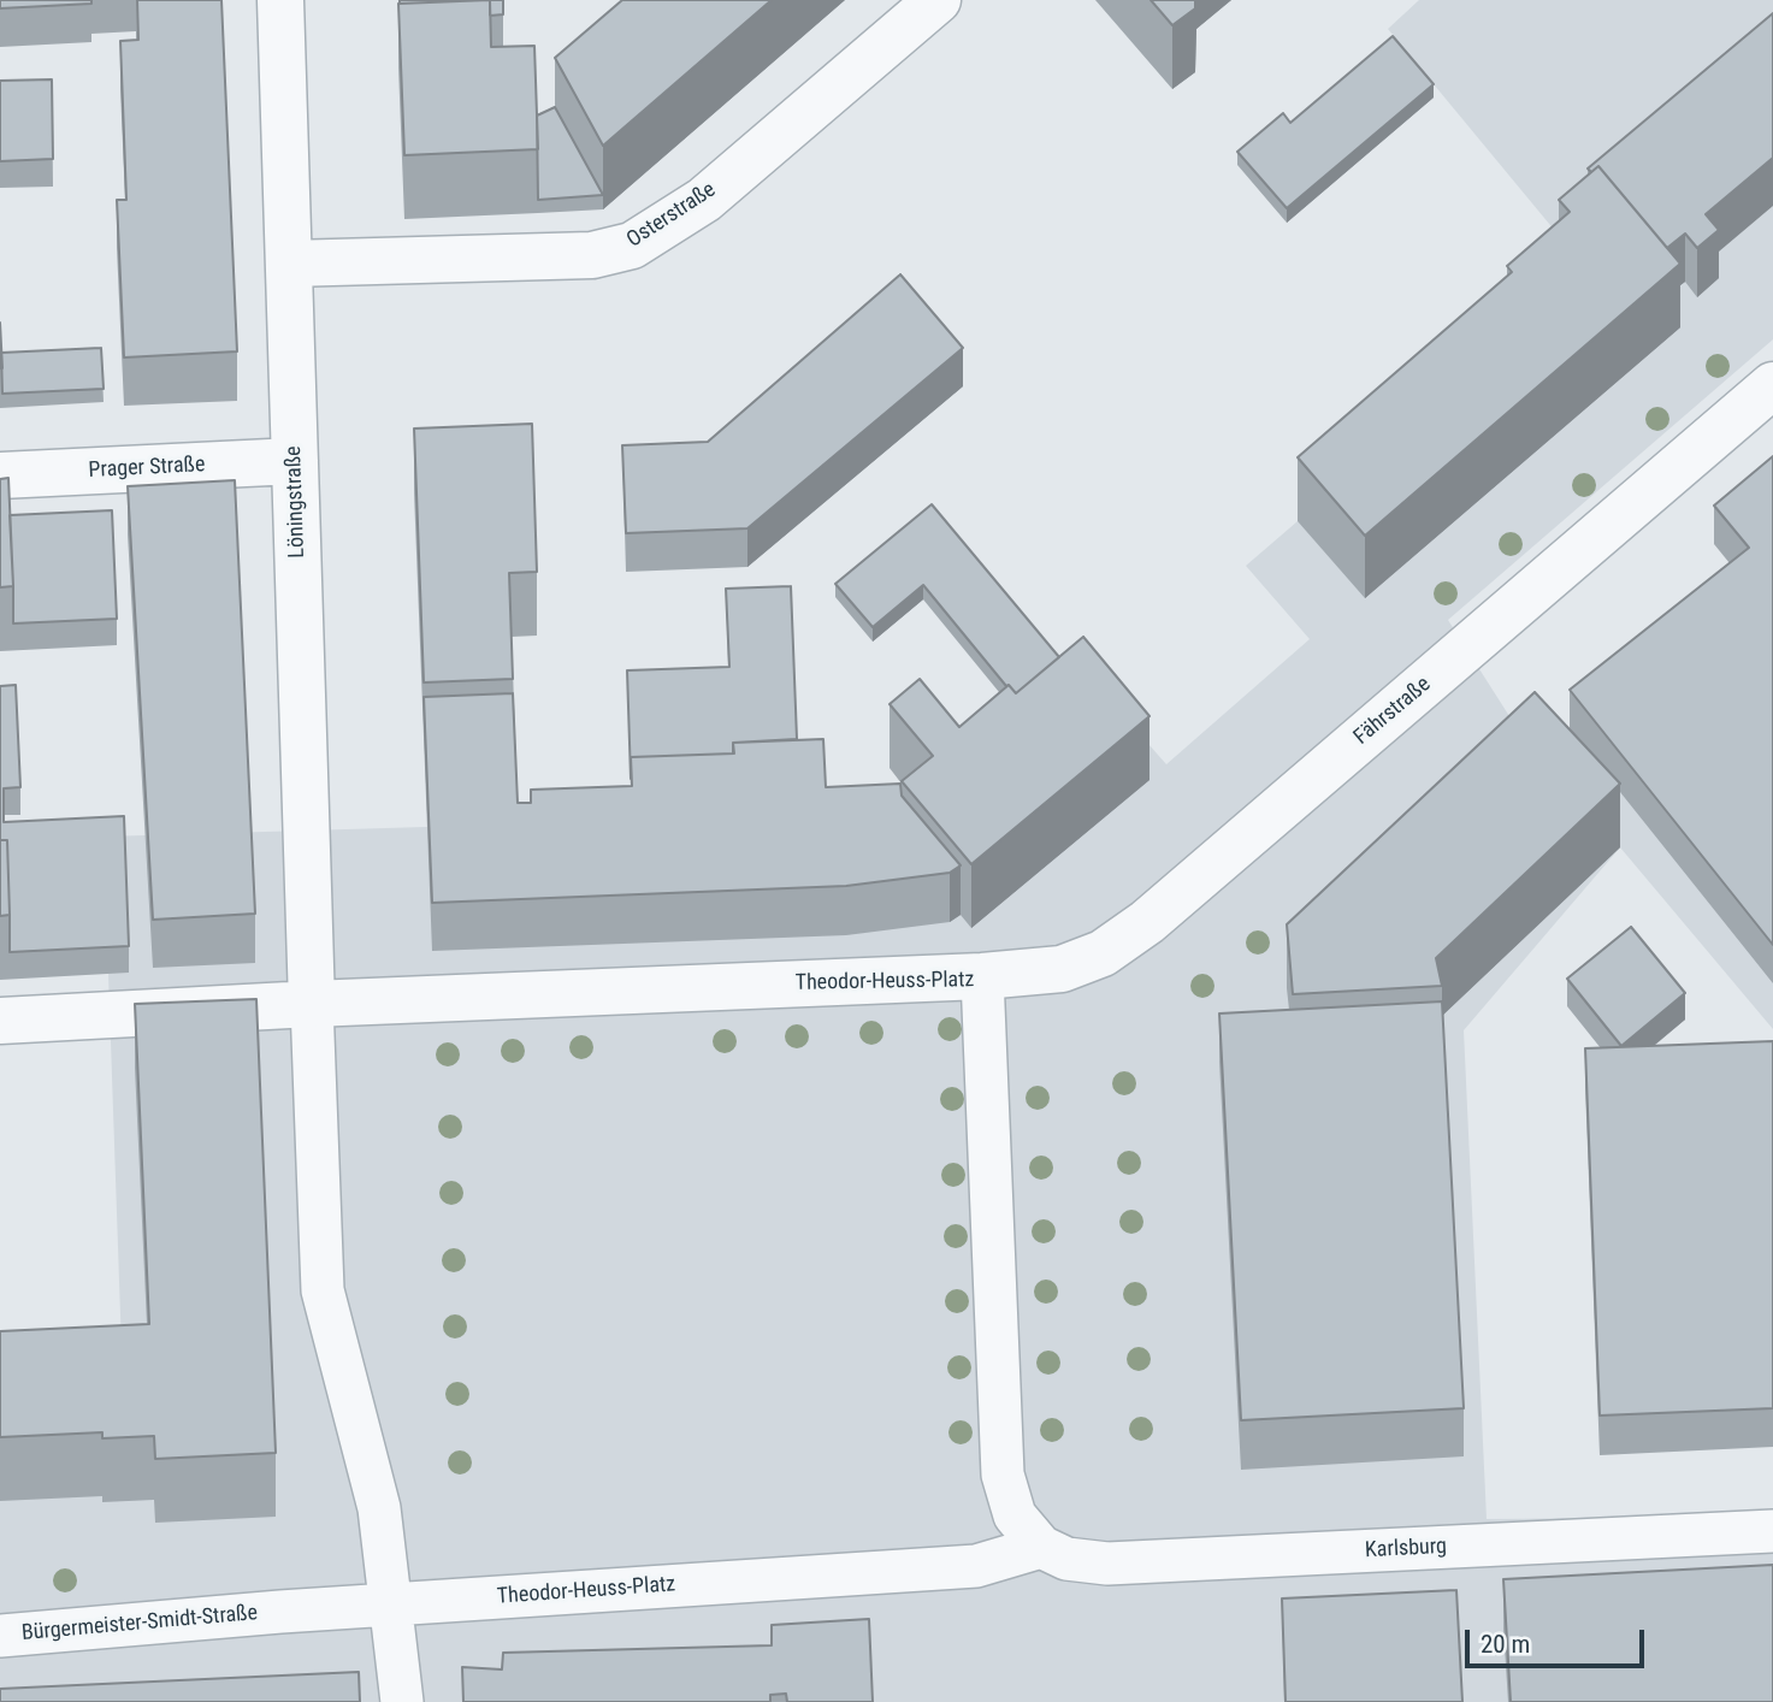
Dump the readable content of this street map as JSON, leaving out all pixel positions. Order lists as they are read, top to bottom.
{
  "streets": {
    "street": [
      "Osterstraße",
      "Prager Straße",
      "Löningstraße",
      "Fährstraße",
      "Theodor-Heuss-Platz",
      "Karlsburg",
      "Bürgermeister-Smidt-Straße"
    ]
  },
  "crossings": [
    ["Osterstraße", "Löningstraße"],
    ["Prager Straße", "Löningstraße"],
    ["Löningstraße", "Theodor-Heuss-Platz"],
    ["Fährstraße", "Theodor-Heuss-Platz"],
    ["Theodor-Heuss-Platz", "Karlsburg"],
    ["Theodor-Heuss-Platz", "Bürgermeister-Smidt-Straße"]
  ],
  "scale_bar": "20 m"
}
